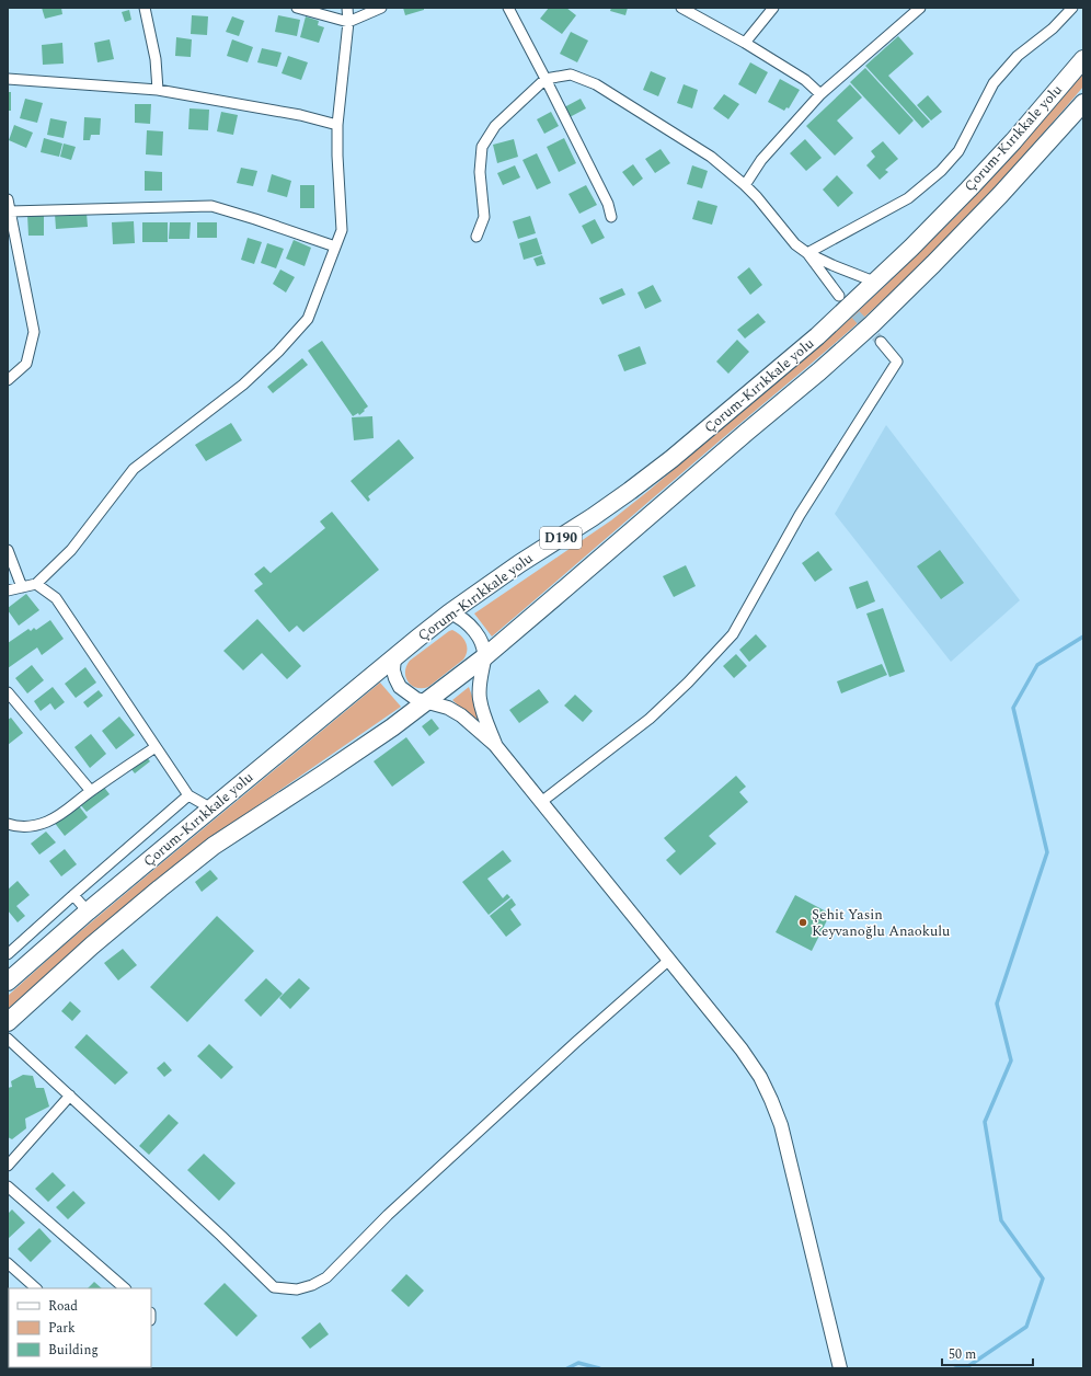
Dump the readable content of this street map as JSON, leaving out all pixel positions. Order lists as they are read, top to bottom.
{
  "streets": {
    "highway": ["Çorum-Kırıkkale yolu", "D190"]
  },
  "places": ["Şehit Yasin Keyvanoğlu Anaokulu"],
  "legend": ["Road", "Park", "Building"],
  "scale_bar": "50 m"
}
